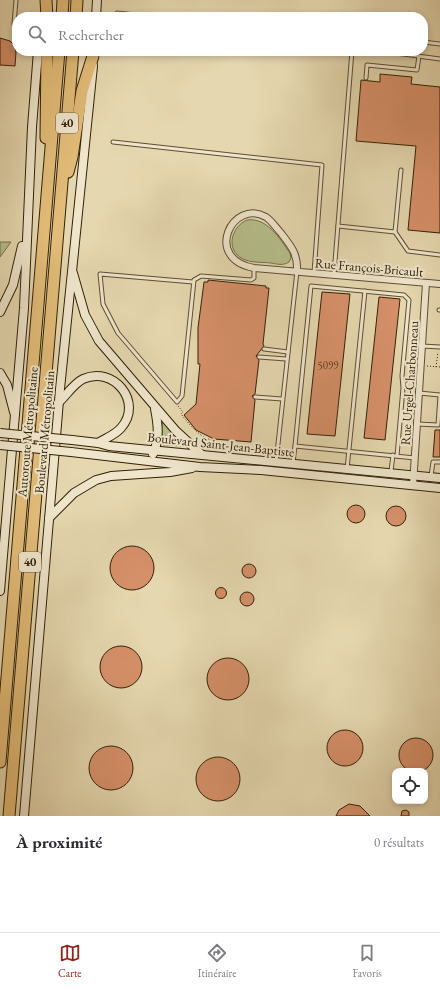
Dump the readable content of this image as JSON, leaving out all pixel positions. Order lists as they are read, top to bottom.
{
  "streets": {
    "highway": ["40", "Autoroute Métropolitaine"],
    "main road": ["Boulevard Métropolitain", "Boulevard Saint-Jean-Baptiste"],
    "street": ["Rue François-Bricault", "Rue Urgel-Charbonneau"]
  },
  "crossings": [
    ["Rue François-Bricault", "Rue Urgel-Charbonneau"],
    ["Rue Urgel-Charbonneau", "Boulevard Saint-Jean-Baptiste"]
  ],
  "house_numbers": ["5099"],
  "page": {
    "search": "Rechercher",
    "heading": ["À proximité", "0 résultats"],
    "nav": ["Carte", "Itinéraire", "Favoris"]
  }
}
